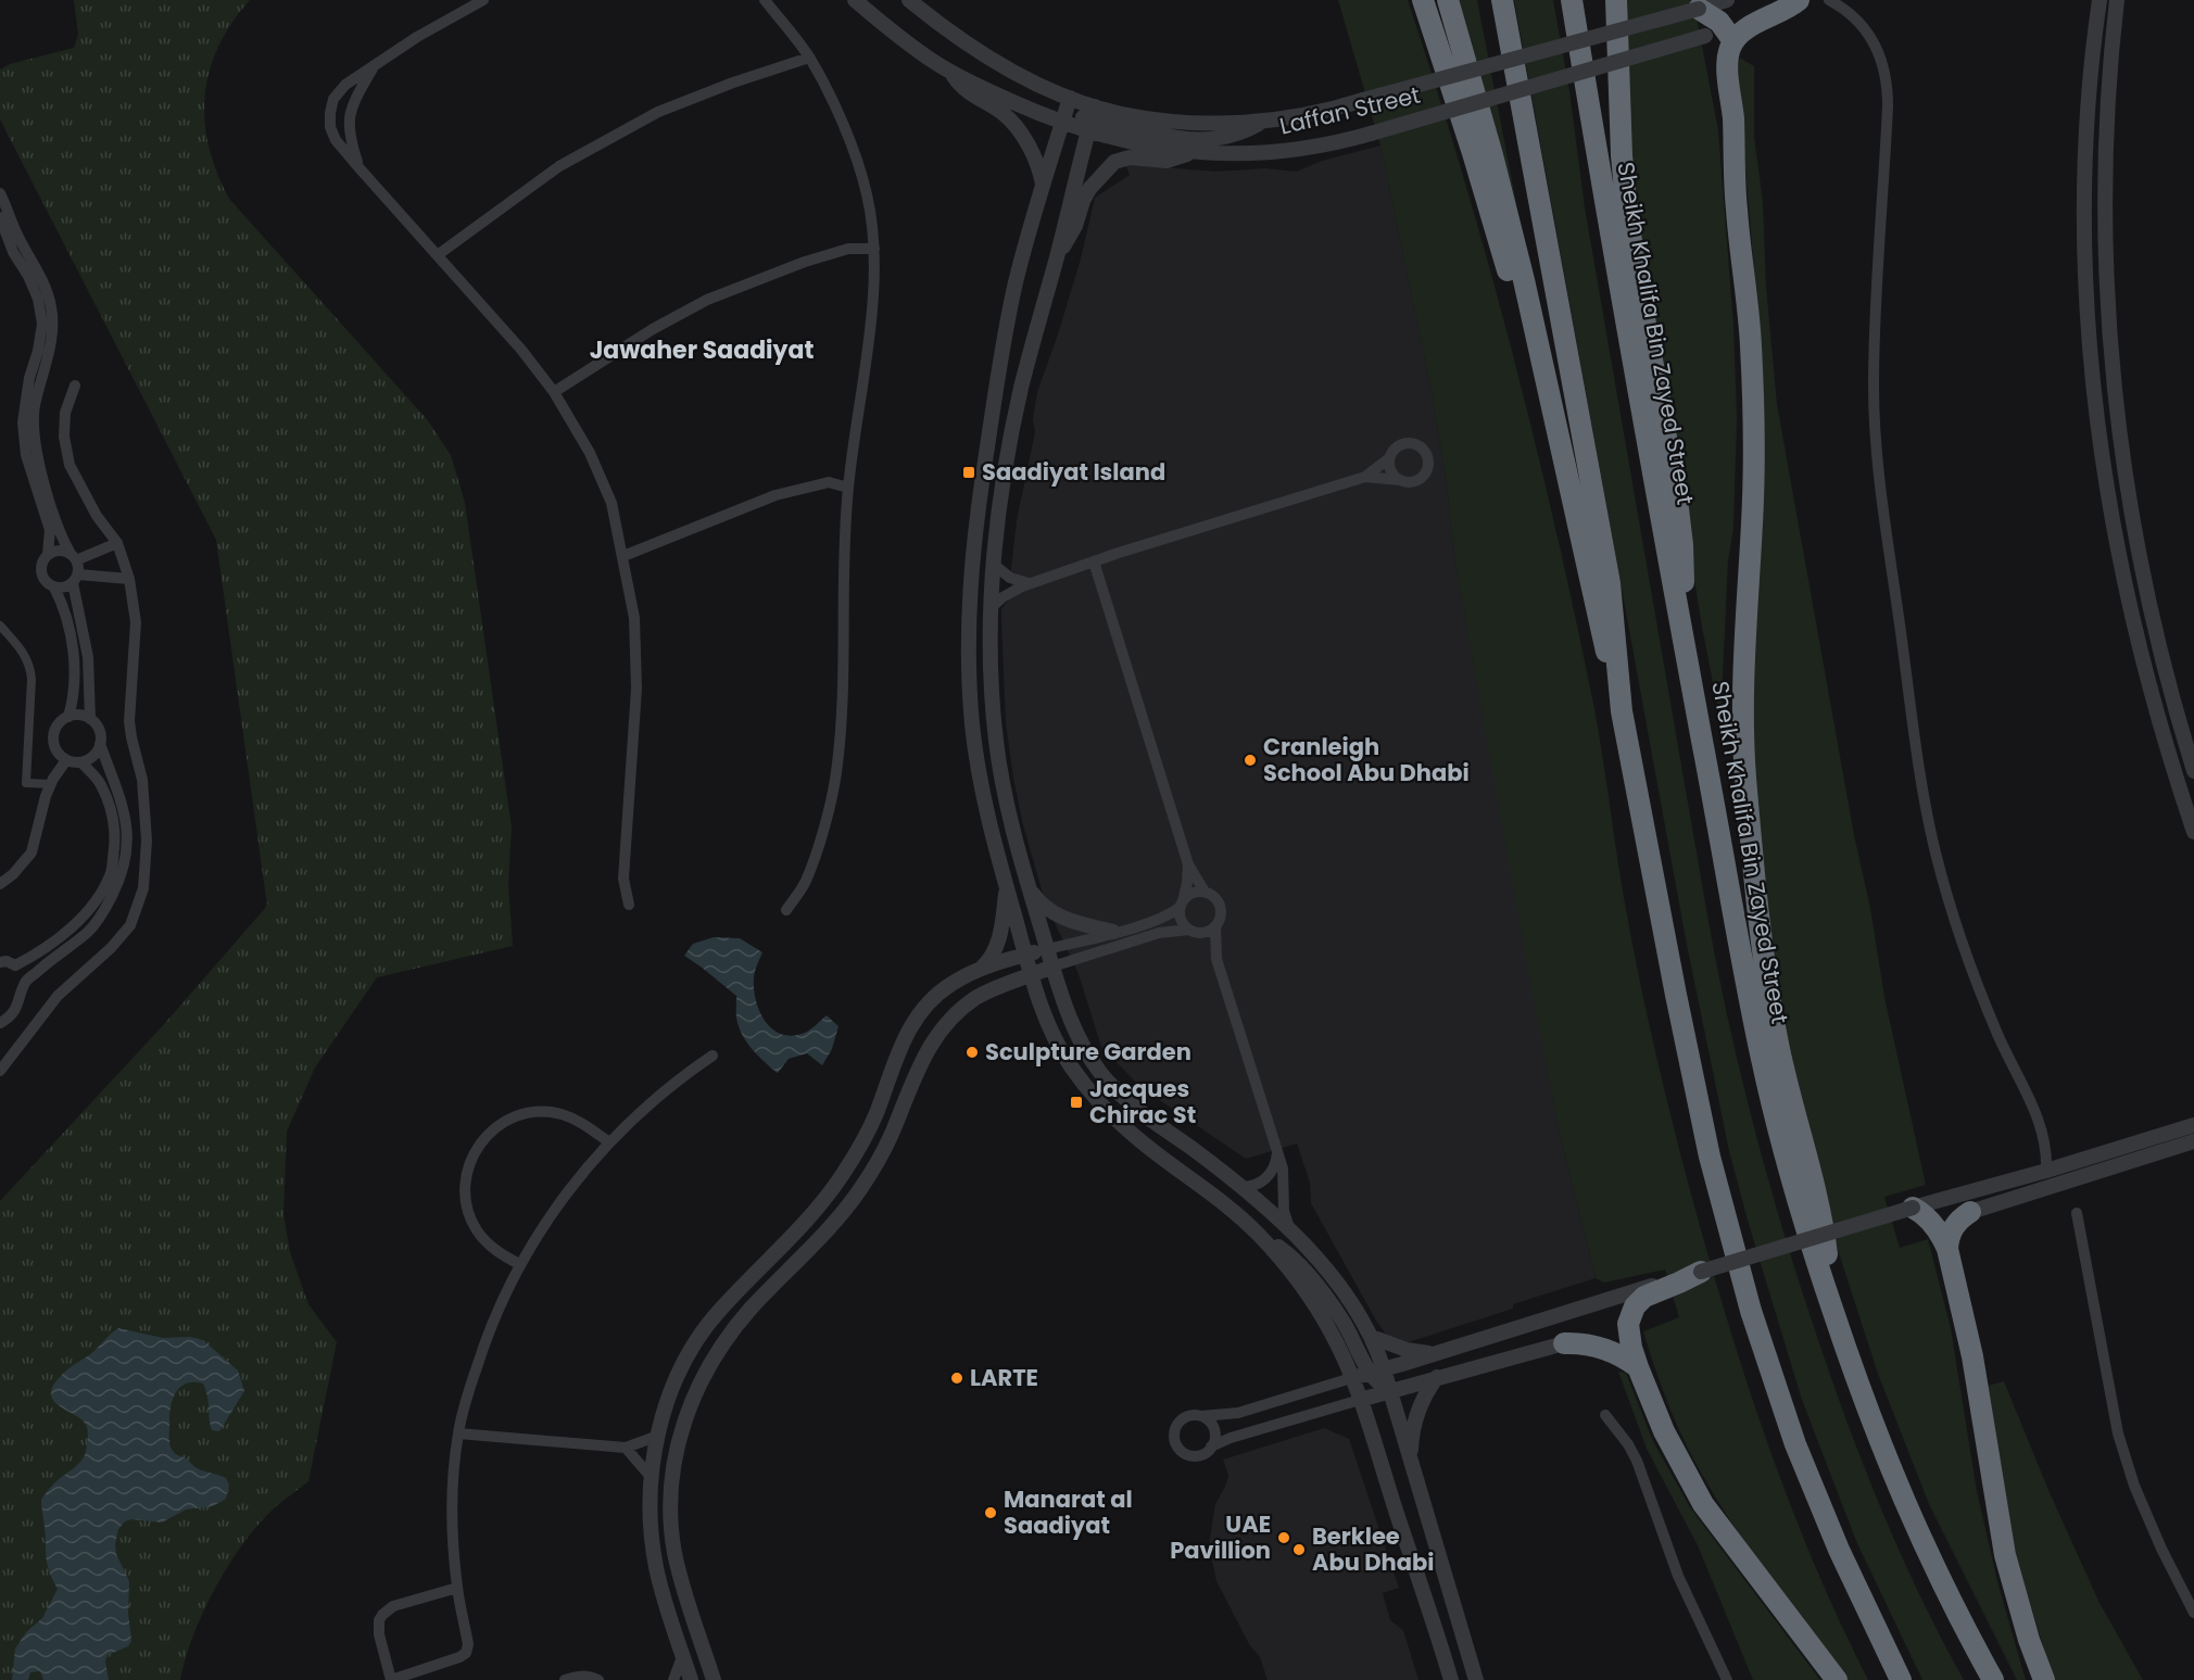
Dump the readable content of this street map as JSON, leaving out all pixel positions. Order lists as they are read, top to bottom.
{
  "streets": {
    "highway": ["Sheikh Khalifa Bin Zayed Street"],
    "street": ["Laffan Street"]
  },
  "districts": ["Jawaher Saadiyat"],
  "places": {
    "transit": ["Saadiyat Island", "Jacques Chirac St"],
    "other": [
      "Cranleigh School Abu Dhabi",
      "Sculpture Garden",
      "LARTE",
      "Manarat al Saadiyat",
      "UAE Pavillion",
      "Berklee Abu Dhabi"
    ]
  }
}
